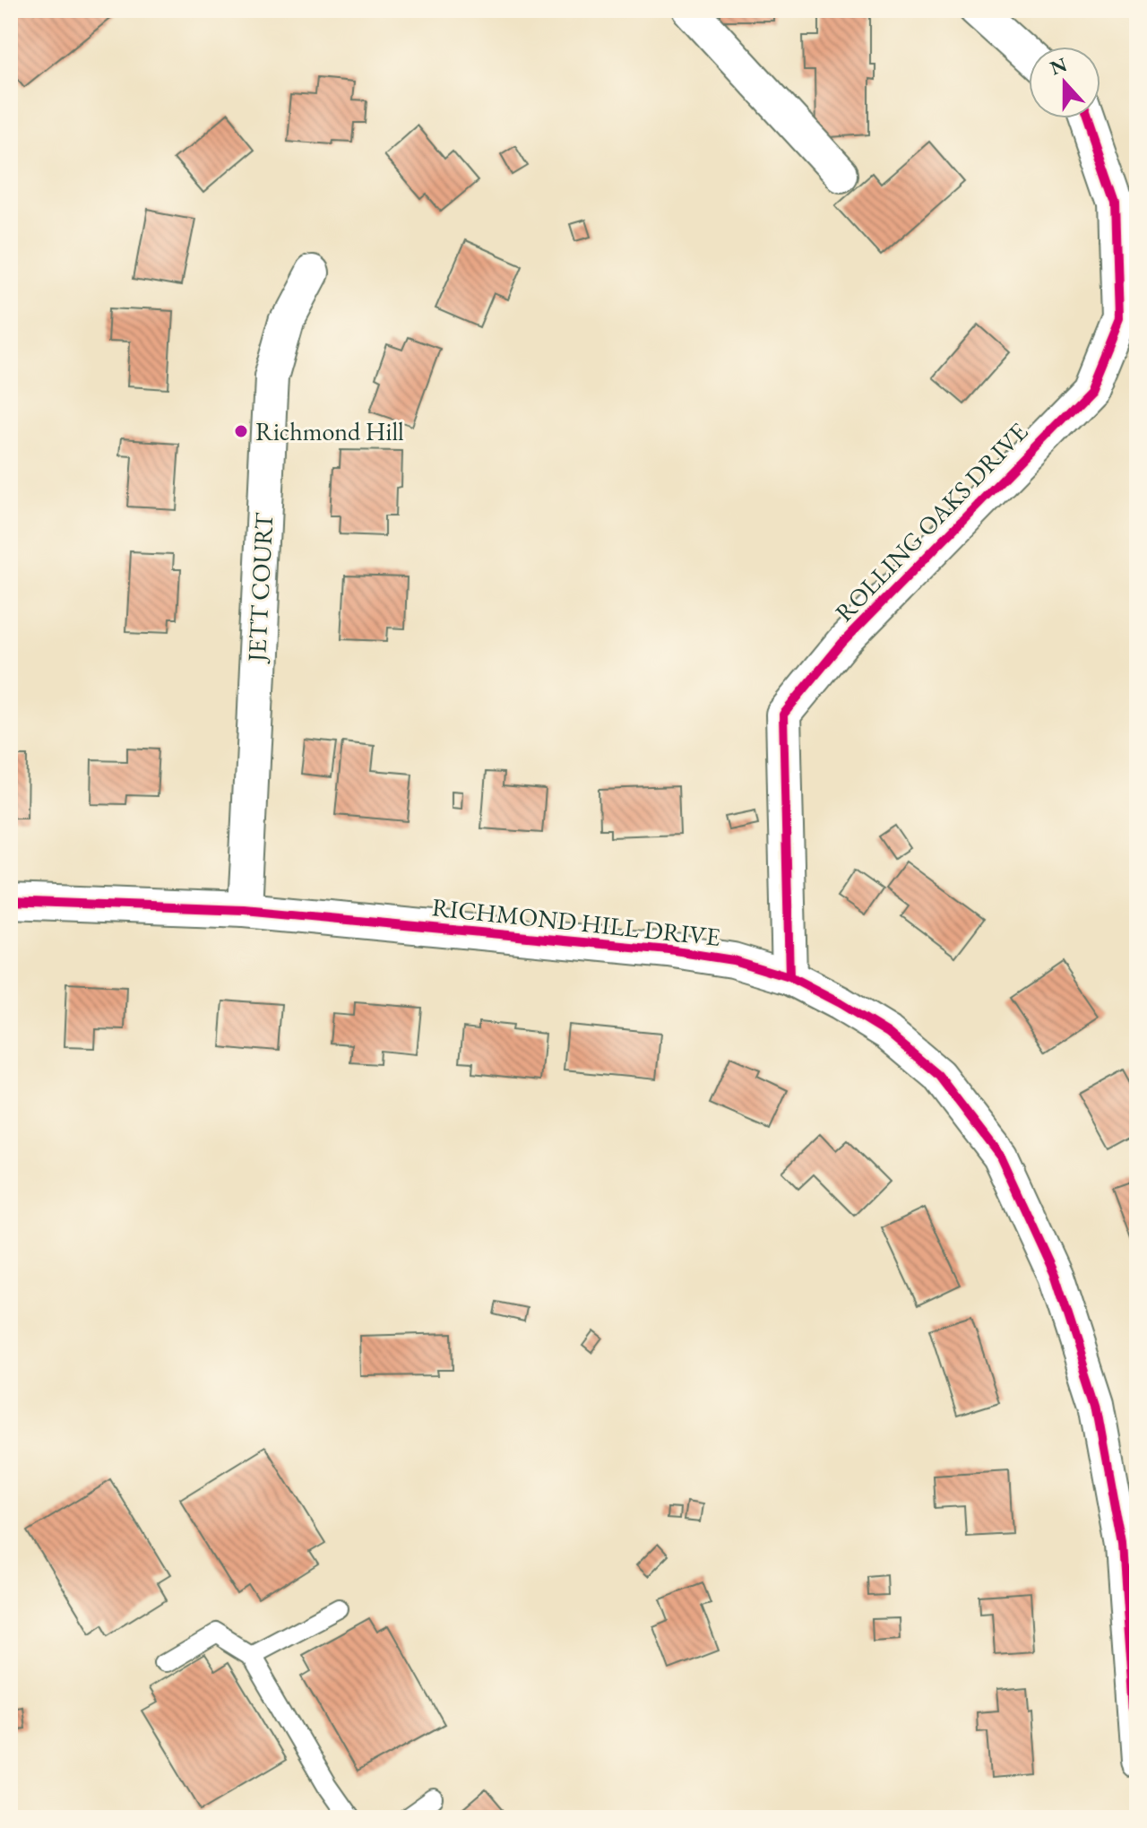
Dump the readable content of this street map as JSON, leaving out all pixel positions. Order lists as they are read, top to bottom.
{
  "streets": {
    "street": ["ROLLING OAKS DRIVE", "JETT COURT", "RICHMOND HILL DRIVE"]
  },
  "crossings": [
    ["ROLLING OAKS DRIVE", "RICHMOND HILL DRIVE"],
    ["JETT COURT", "RICHMOND HILL DRIVE"]
  ],
  "places": ["Richmond Hill"],
  "north": "top"
}
